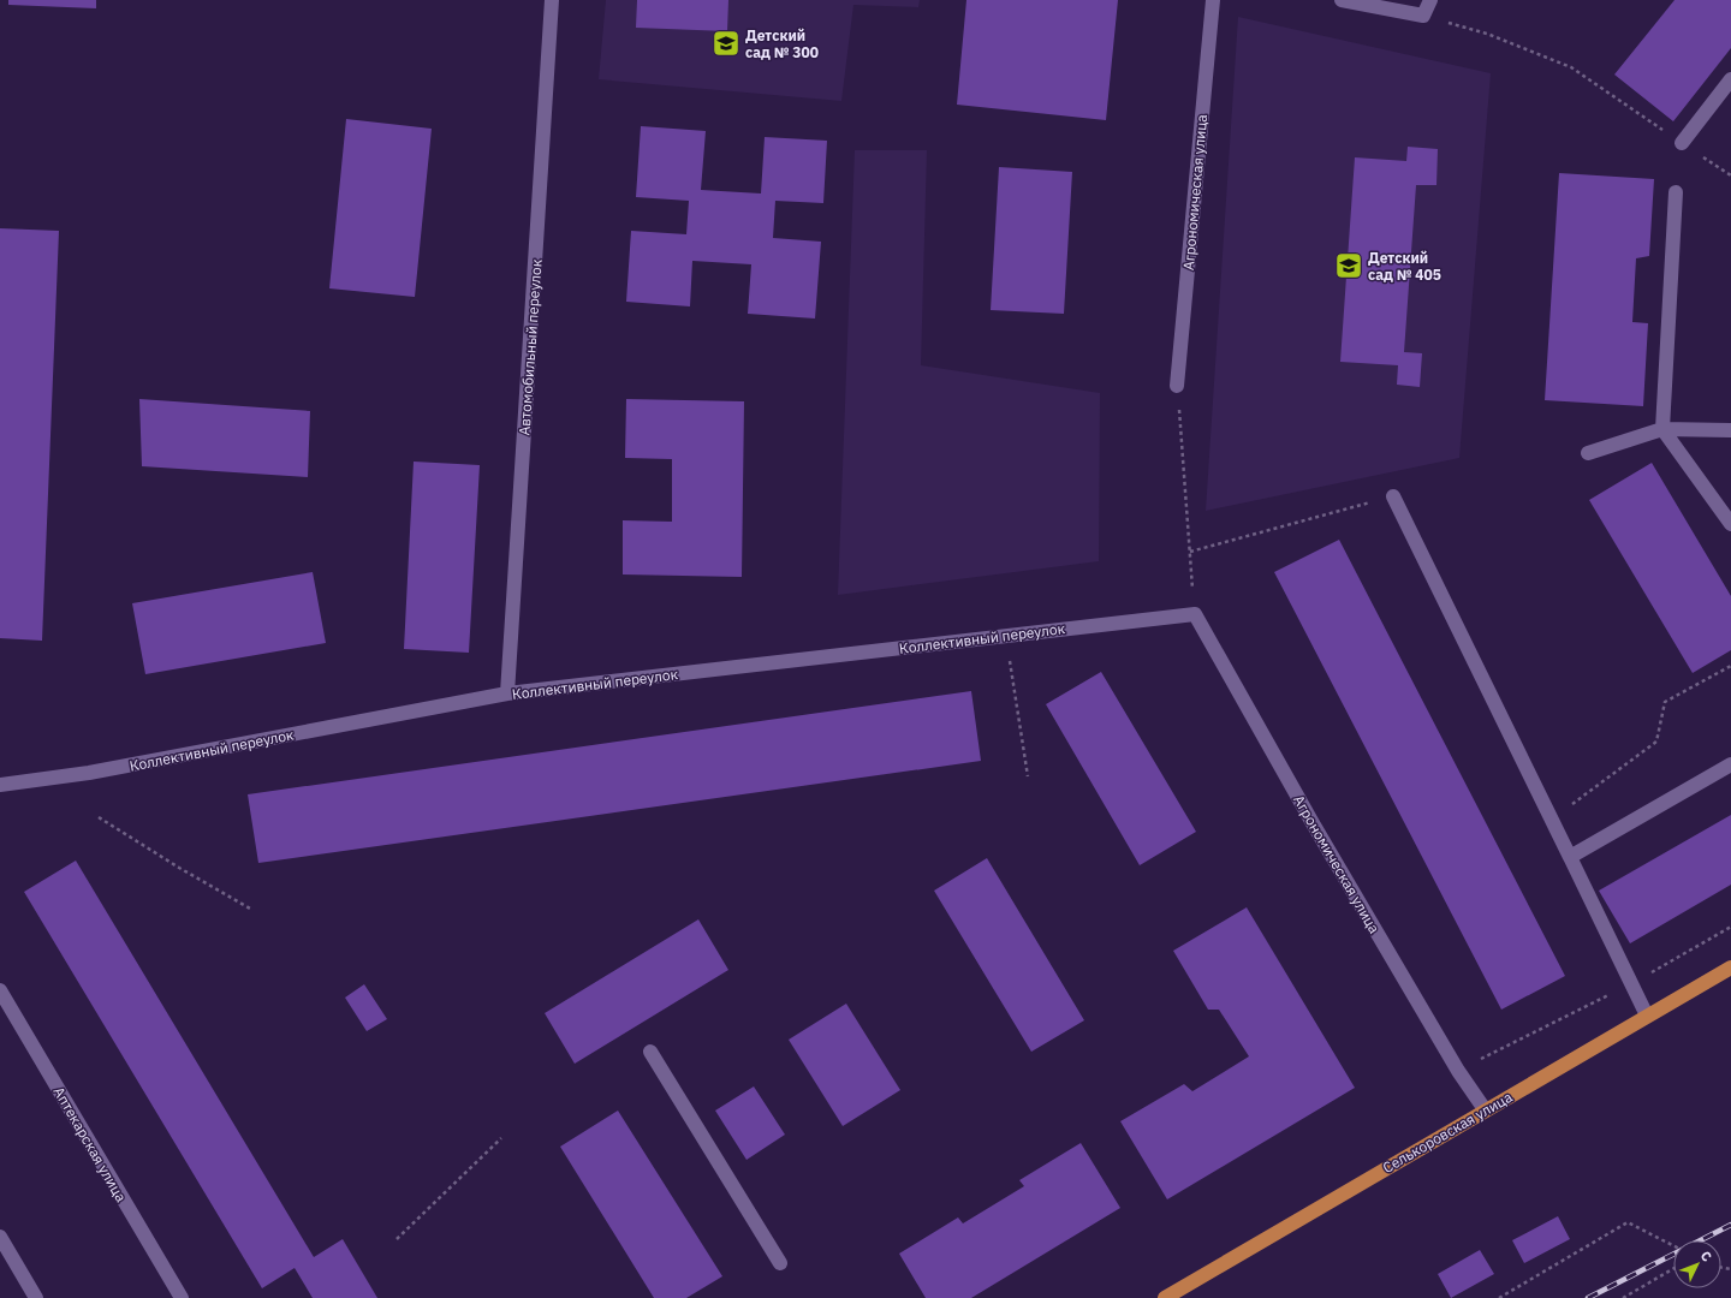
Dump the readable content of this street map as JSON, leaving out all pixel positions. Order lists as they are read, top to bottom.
{
  "streets": {
    "main road": ["Селькоровская улица"],
    "street": [
      "Агрономическая улица",
      "Автомобильный переулок",
      "Коллективный переулок",
      "Аптекарская улица"
    ]
  },
  "crossings": [
    ["Агрономическая улица", "Коллективный переулок"],
    ["Агрономическая улица", "Селькоровская улица"],
    ["Автомобильный переулок", "Коллективный переулок"]
  ],
  "places": {
    "school or university": ["Детский сад № 300", "Детский сад № 405"]
  },
  "north": "top right"
}
